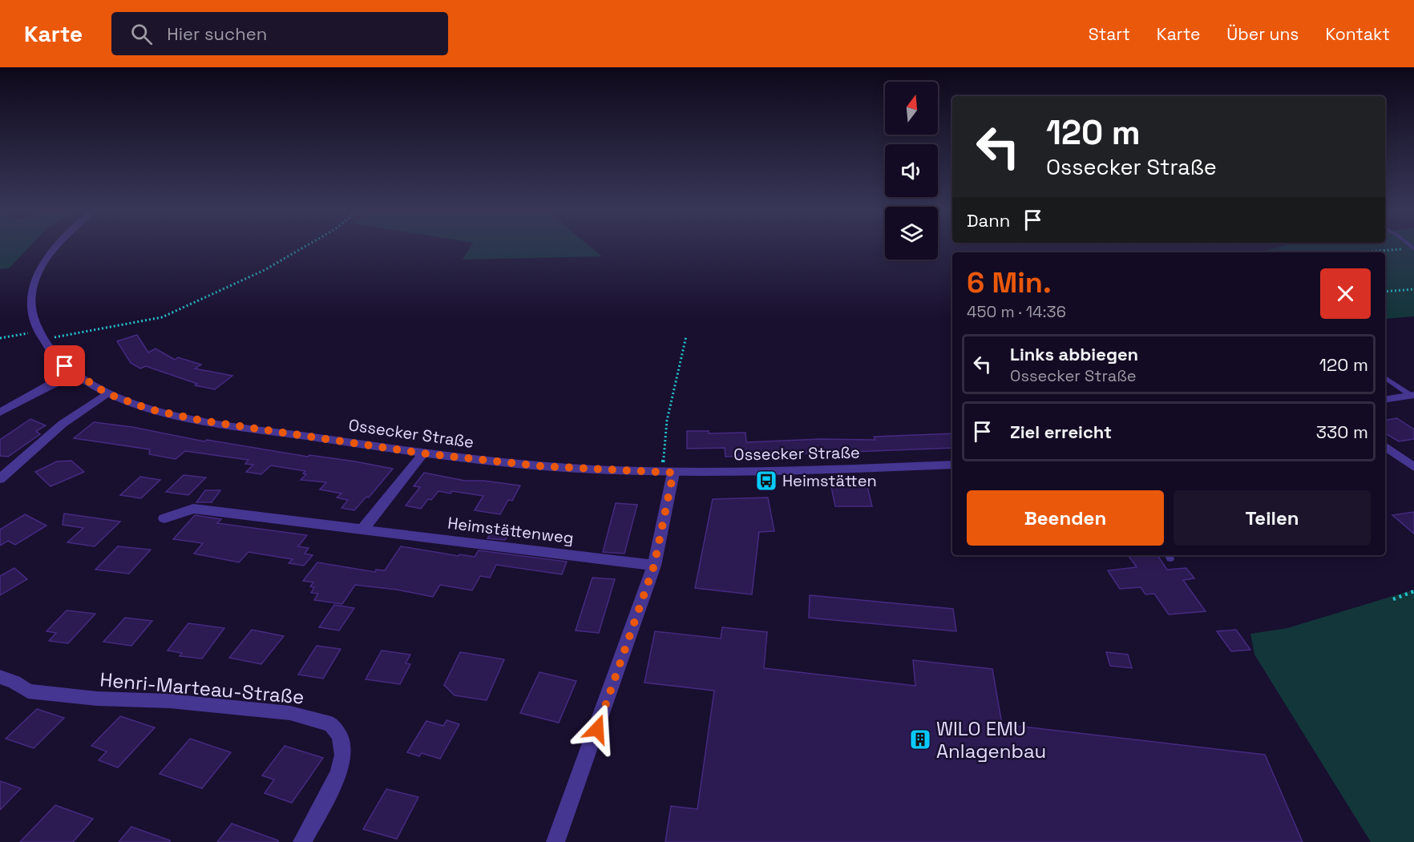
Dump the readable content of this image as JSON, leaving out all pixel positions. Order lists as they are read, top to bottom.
{
  "streets": {
    "street": ["Ossecker Straße", "Heimstättenweg", "Henri-Marteau-Straße"]
  },
  "places": {
    "bus stop": ["Heimstätten"],
    "building": ["WILO EMU Anlagenbau"]
  },
  "north": "top",
  "page": {
    "header": "Karte",
    "search": "Hier suchen",
    "nav": [
      "Start",
      "Karte",
      "Über uns",
      "Kontakt"
    ],
    "turn": ["120 m", "Ossecker Straße"],
    "then": "Dann",
    "heading": ["6 Min.", "450 m · 14:36"],
    "list": [
      {
        "name": "Links abbiegen",
        "note": "Ossecker Straße",
        "value": "120 m"
      },
      {
        "name": "Ziel erreicht",
        "value": "330 m"
      }
    ],
    "buttons": ["Beenden", "Teilen"]
  }
}
